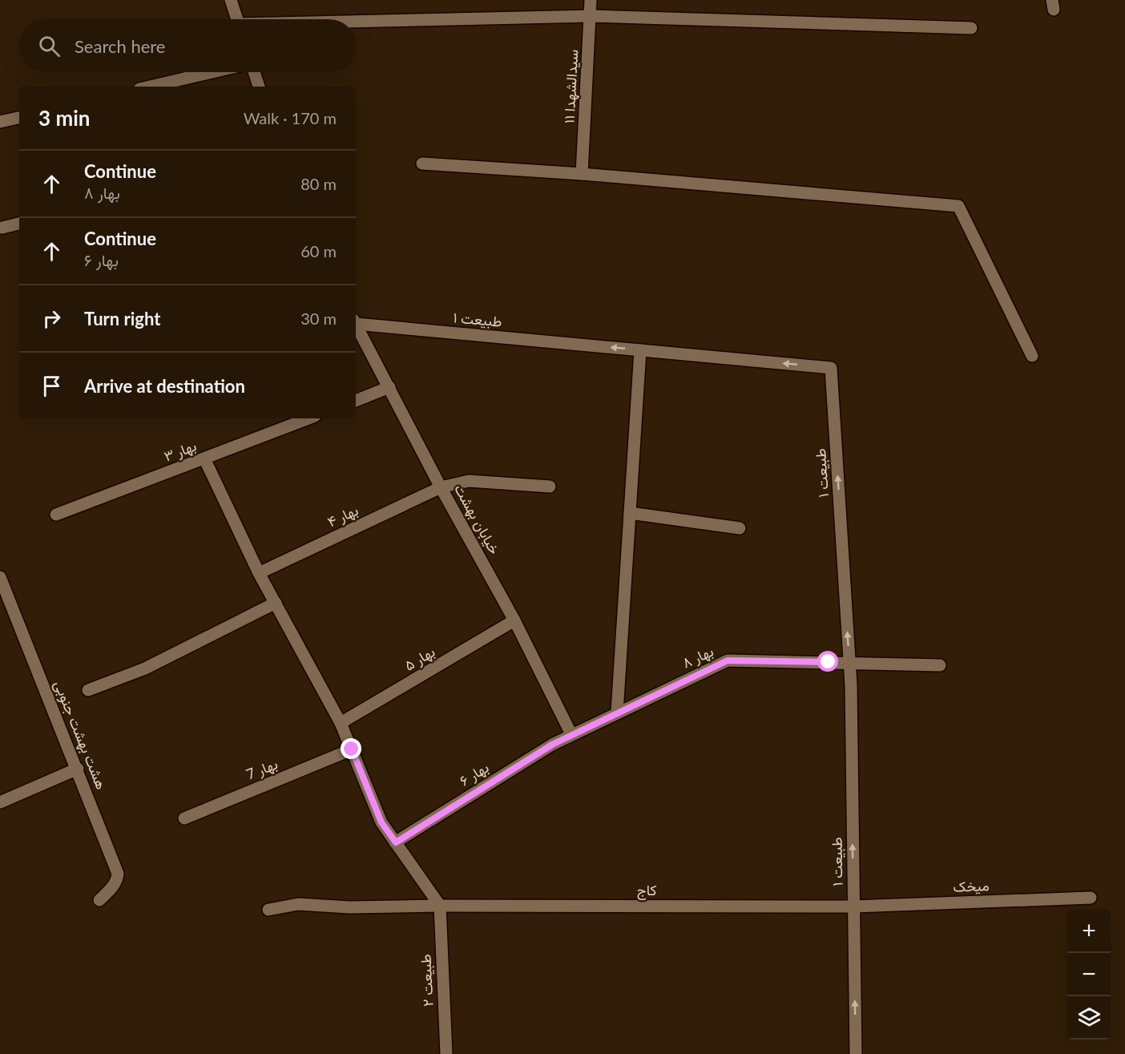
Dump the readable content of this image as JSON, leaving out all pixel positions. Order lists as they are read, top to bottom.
{
  "streets": {
    "street": [
      "سیدالشهدا ۱۱",
      "طبیعت ۱",
      "بهار ۳",
      "بهار ۴",
      "خیابان بهشت",
      "بهار ۸",
      "بهار ۵",
      "هشت بهشت جنوبی",
      "بهار 7",
      "بهار ۶",
      "میخک",
      "کاج",
      "طبیعت ۲"
    ]
  },
  "crossings": [
    ["طبیعت ۱", "بهار ۸"],
    ["طبیعت ۱", "میخک"],
    ["طبیعت ۱", "کاج"],
    ["بهار ۴", "خیابان بهشت"],
    ["خیابان بهشت", "بهار ۸"],
    ["خیابان بهشت", "بهار ۵"],
    ["خیابان بهشت", "بهار ۶"],
    ["بهار ۸", "بهار ۶"],
    ["میخک", "کاج"],
    ["کاج", "طبیعت ۲"]
  ],
  "page": {
    "search": "Search here",
    "heading": ["3 min", "Walk · 170 m"],
    "list": [
      ["Continue", "بهار ۸", "80 m"],
      ["Continue", "بهار ۶", "60 m"],
      ["Turn right", "30 m"],
      "Arrive at destination"
    ],
    "map_buttons": ["+", "−"]
  }
}
